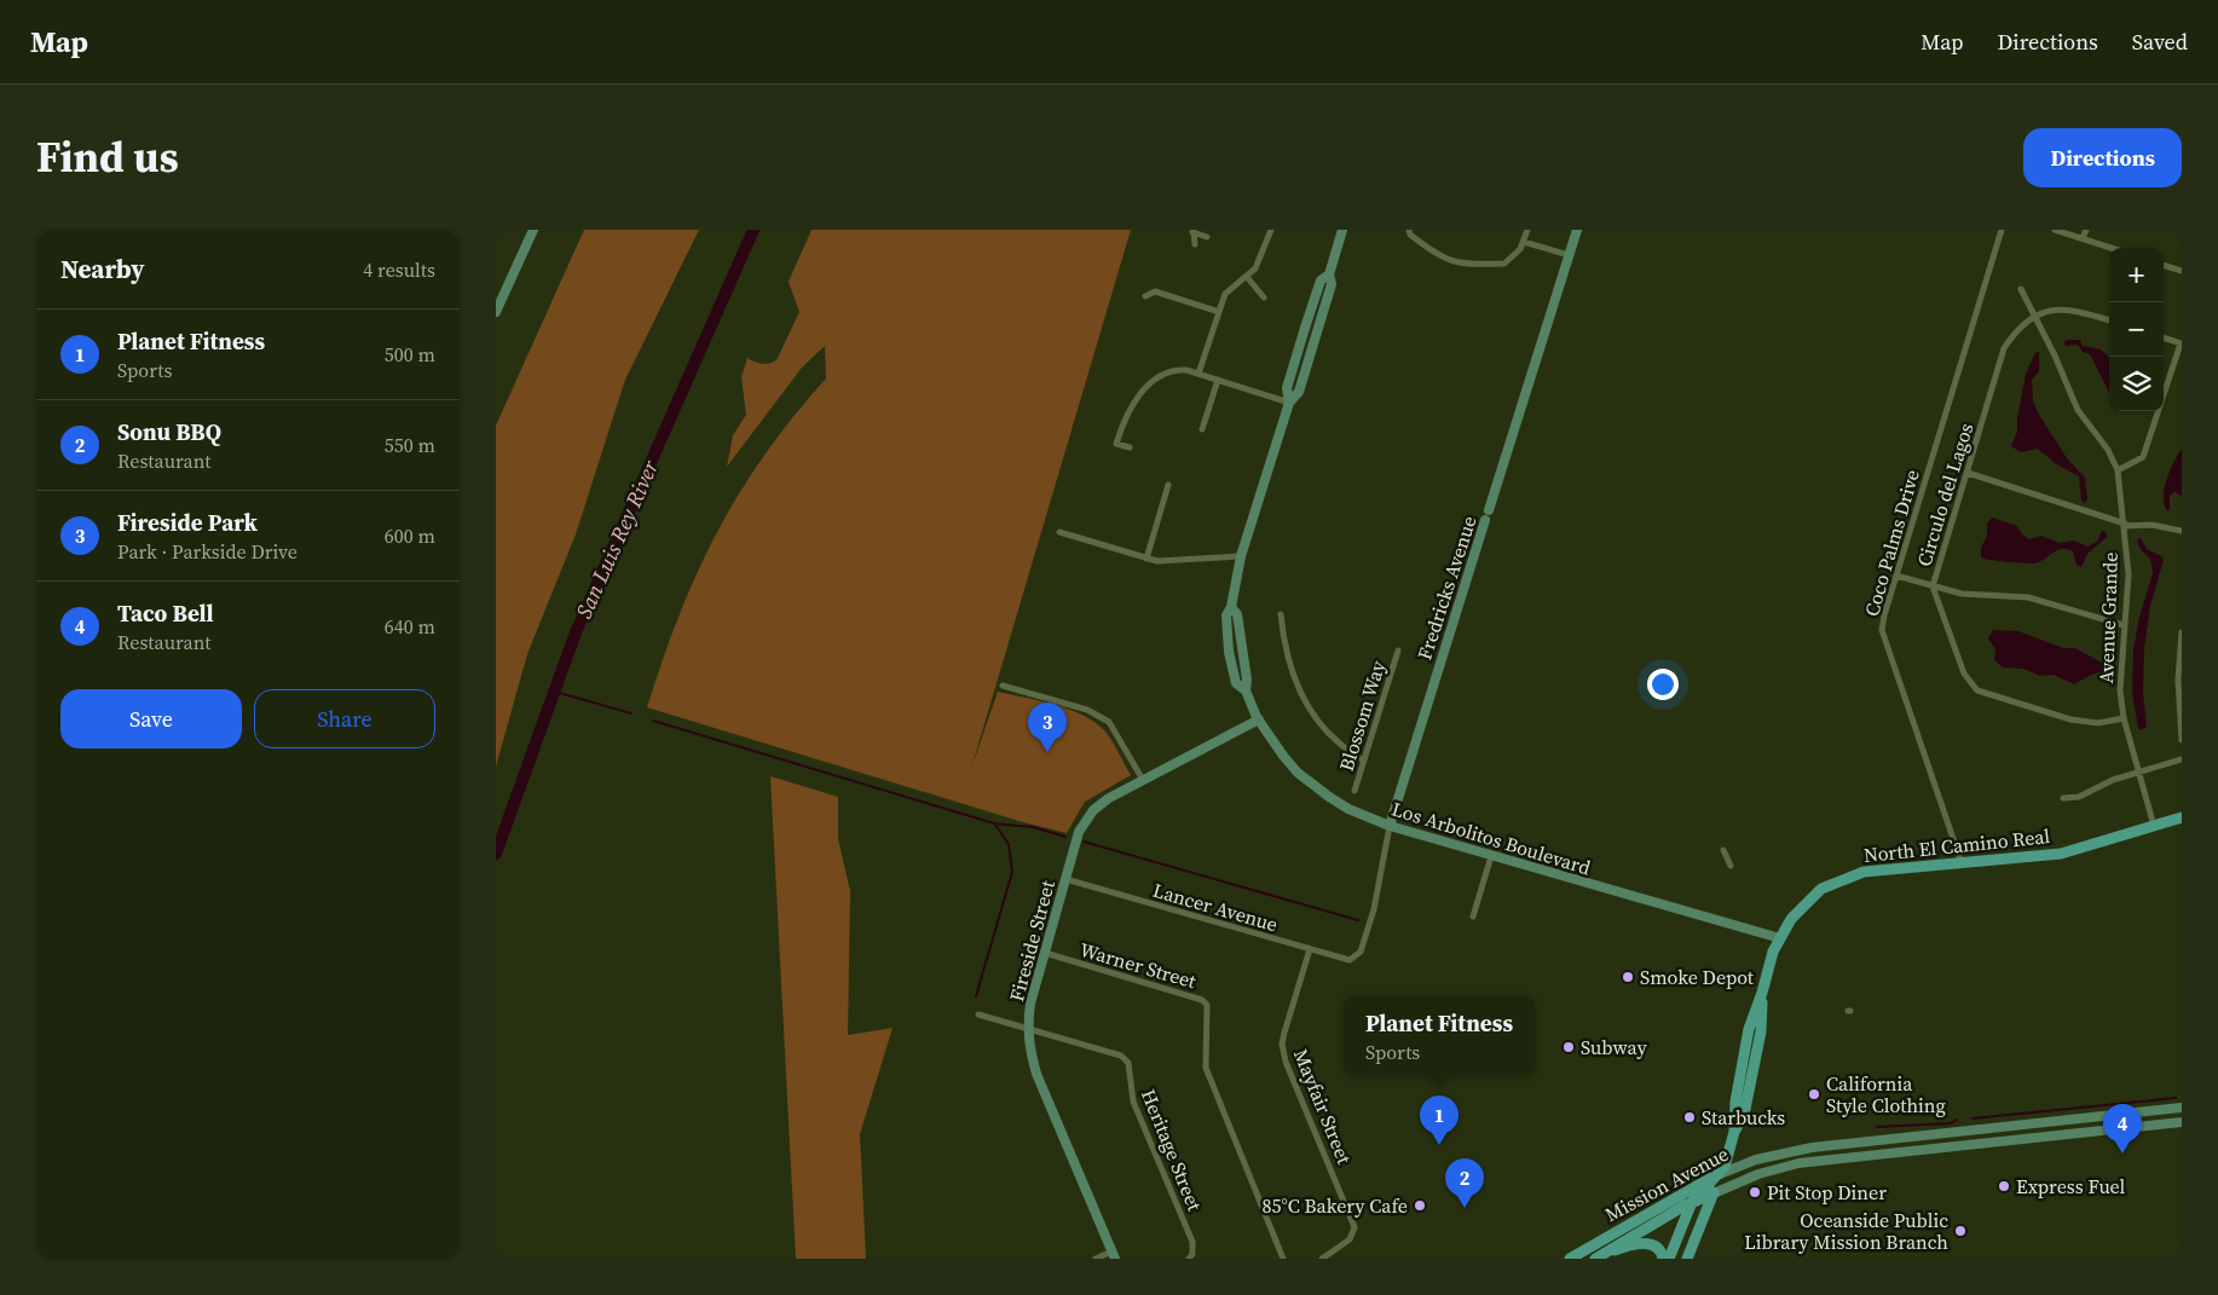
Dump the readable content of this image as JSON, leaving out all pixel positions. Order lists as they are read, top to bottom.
{
  "streets": {
    "main road": ["North El Camino Real", "Mission Avenue"],
    "street": [
      "Circulo del Lagos",
      "Coco Palms Drive",
      "Fredricks Avenue",
      "Avenue Grande",
      "Blossom Way",
      "Los Arbolitos Boulevard",
      "Lancer Avenue",
      "Fireside Street",
      "Warner Street",
      "Mayfair Street",
      "Heritage Street"
    ]
  },
  "crossings": [
    ["Circulo del Lagos", "Avenue Grande"],
    ["Coco Palms Drive", "North El Camino Real"],
    ["Fredricks Avenue", "Los Arbolitos Boulevard"],
    ["Fredricks Avenue", "Lancer Avenue"],
    ["Avenue Grande", "North El Camino Real"],
    ["Los Arbolitos Boulevard", "North El Camino Real"],
    ["Los Arbolitos Boulevard", "Fireside Street"],
    ["North El Camino Real", "Mission Avenue"],
    ["Lancer Avenue", "Fireside Street"],
    ["Lancer Avenue", "Mayfair Street"],
    ["Fireside Street", "Warner Street"],
    ["Fireside Street", "Heritage Street"]
  ],
  "water": ["San Luis Rey River"],
  "places": [
    "Smoke Depot",
    "Subway",
    "California Style Clothing",
    "Starbucks",
    "Express Fuel",
    "Pit Stop Diner",
    "85°C Bakery Cafe",
    "Oceanside Public Library Mission Branch"
  ],
  "page": {
    "header": "Map",
    "nav": ["Map", "Directions", "Saved"],
    "title": "Find us",
    "buttons": [
      "Directions",
      ["Save", "Share"]
    ],
    "heading": ["Nearby", "4 results"],
    "map_buttons": ["+", "−"],
    "list": [
      {
        "mark": "1",
        "name": "Planet Fitness",
        "note": "Sports",
        "value": "500 m"
      },
      {
        "mark": "2",
        "name": "Sonu BBQ",
        "note": "Restaurant",
        "value": "550 m"
      },
      {
        "mark": "3",
        "name": "Fireside Park",
        "note": "Park · Parkside Drive",
        "value": "600 m"
      },
      {
        "mark": "4",
        "name": "Taco Bell",
        "note": "Restaurant",
        "value": "640 m"
      }
    ],
    "pins": [
      "3",
      "1",
      "4",
      "2"
    ],
    "popup": ["Planet Fitness", "Sports"]
  }
}
